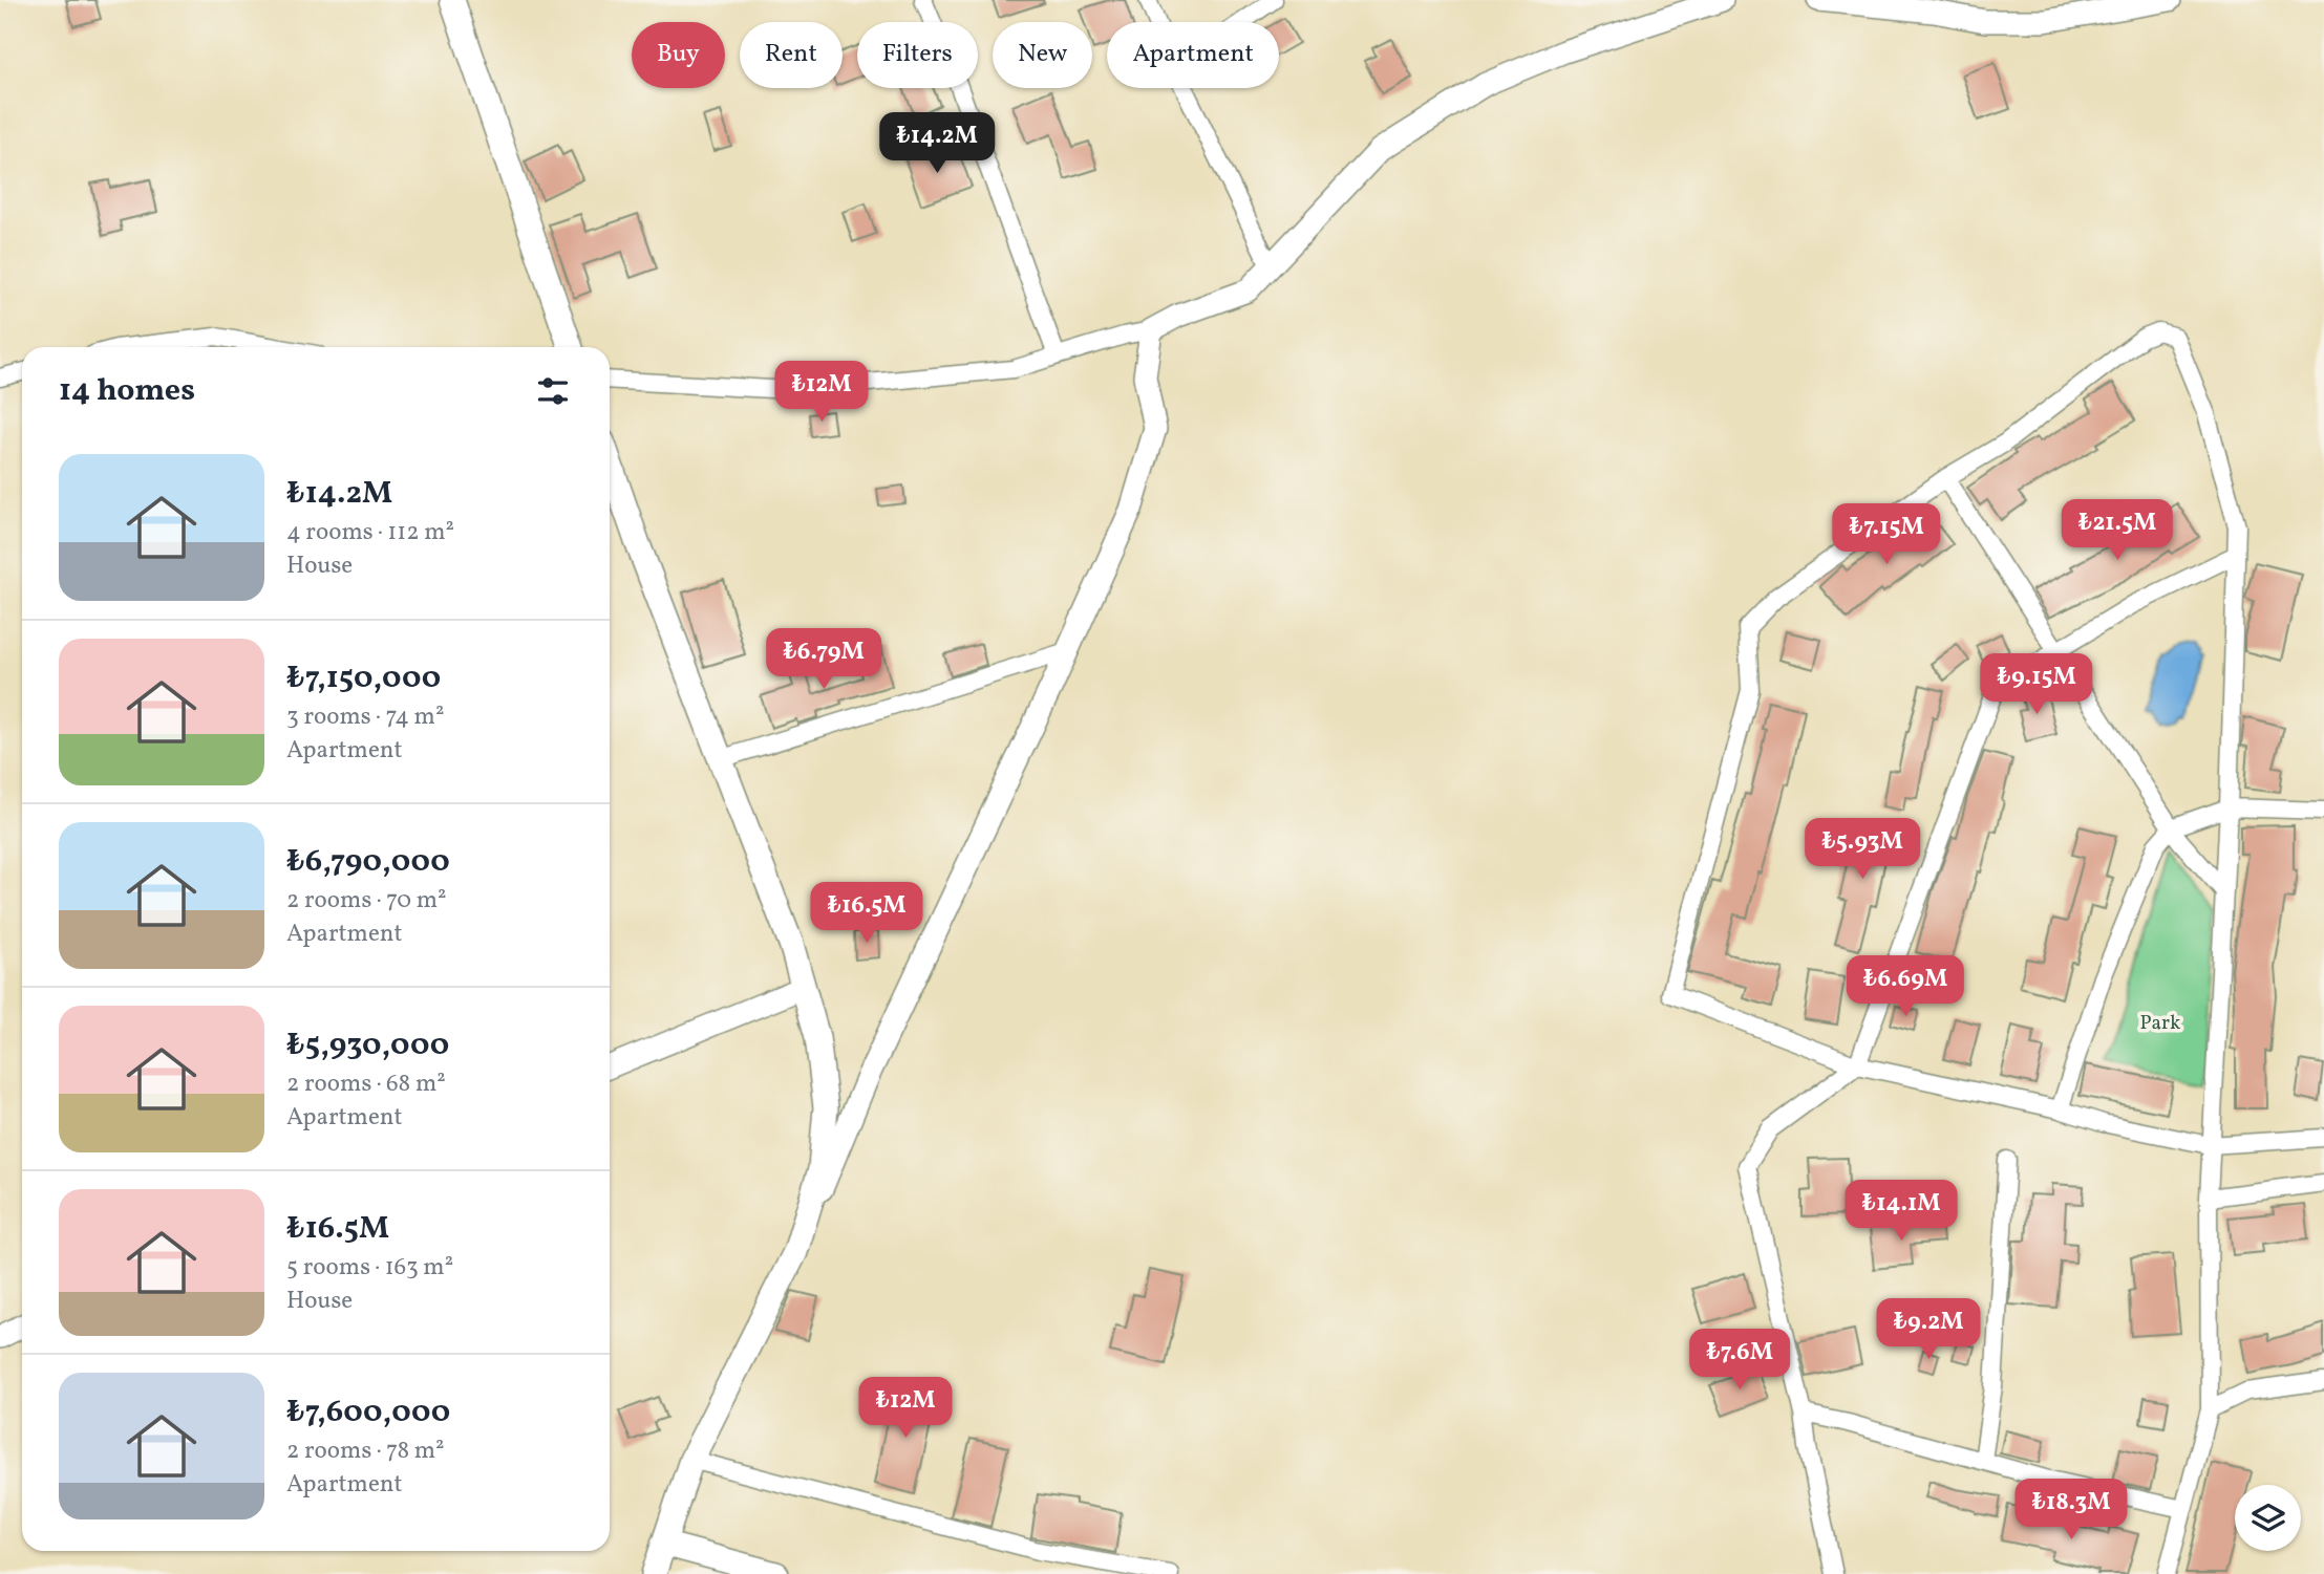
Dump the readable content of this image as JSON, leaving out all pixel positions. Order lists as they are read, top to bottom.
{
  "parks": ["Park"],
  "page": {
    "chip": [
      "Buy",
      "Rent",
      "Filters",
      "New",
      "Apartment"
    ],
    "price": [
      "₺14.2M",
      "₺12M",
      "₺21.5M",
      "₺7.15M",
      "₺6.79M",
      "₺9.15M",
      "₺5.93M",
      "₺16.5M",
      "₺6.69M",
      "₺14.1M",
      "₺9.2M",
      "₺7.6M",
      "₺12M",
      "₺18.3M"
    ],
    "heading": "14 homes",
    "list": [
      {
        "name": "₺14.2M",
        "note": "4 rooms · 112 m² · House"
      },
      {
        "name": "₺7,150,000",
        "note": "3 rooms · 74 m² · Apartment"
      },
      {
        "name": "₺6,790,000",
        "note": "2 rooms · 70 m² · Apartment"
      },
      {
        "name": "₺5,930,000",
        "note": "2 rooms · 68 m² · Apartment"
      },
      {
        "name": "₺16.5M",
        "note": "5 rooms · 163 m² · House"
      },
      {
        "name": "₺7,600,000",
        "note": "2 rooms · 78 m² · Apartment"
      }
    ]
  }
}
